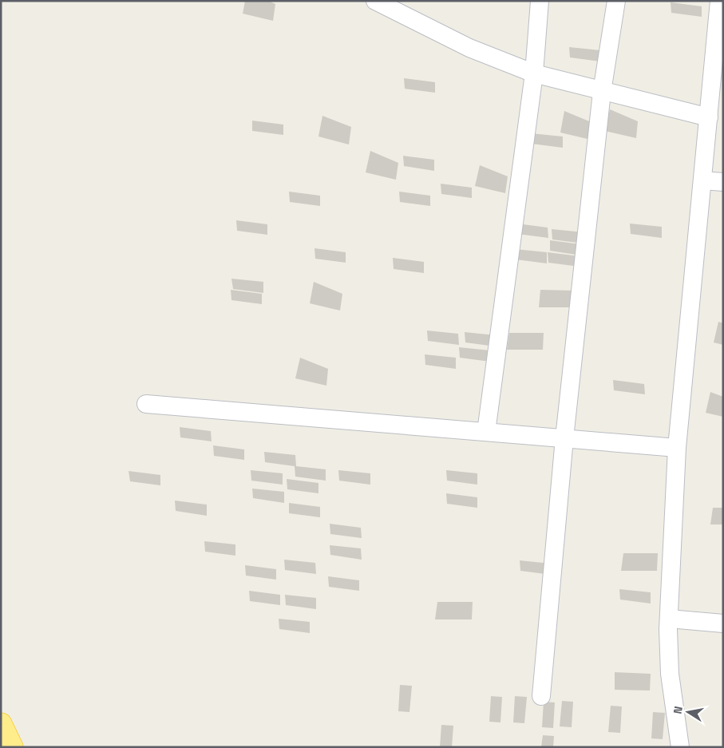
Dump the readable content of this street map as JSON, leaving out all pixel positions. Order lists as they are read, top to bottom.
{
  "north": "left"
}
